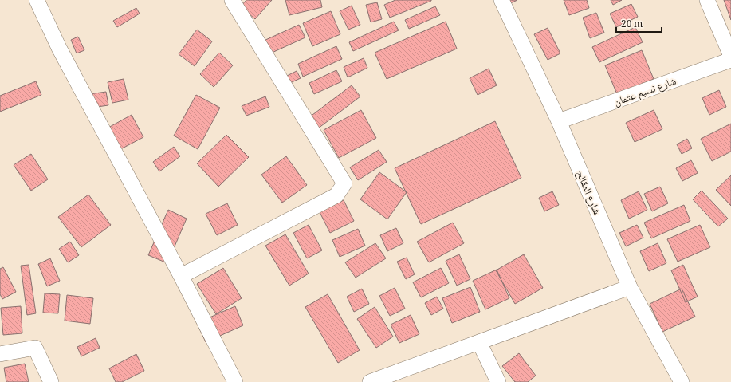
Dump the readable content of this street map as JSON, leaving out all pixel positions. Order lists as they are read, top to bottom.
{
  "streets": {
    "street": ["شارع نسيم عثمان", "شارع المقالح"]
  },
  "crossings": [
    ["شارع نسيم عثمان", "شارع المقالح"]
  ],
  "scale_bar": "20 m"
}
